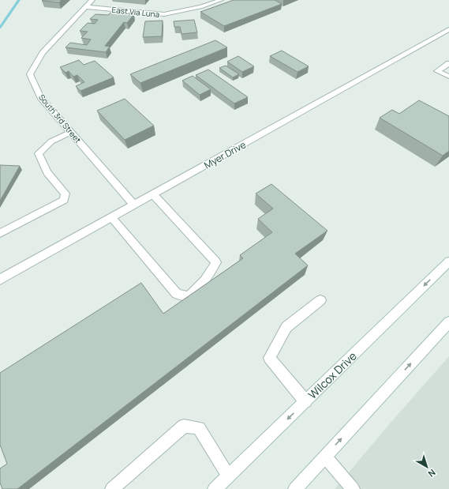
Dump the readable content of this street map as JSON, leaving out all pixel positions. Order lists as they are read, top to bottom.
{
  "streets": {
    "street": [
      "East Via Luna",
      "South 3rd Street",
      "Myer Drive",
      "Wilcox Drive"
    ]
  },
  "crossings": [
    ["East Via Luna", "South 3rd Street"],
    ["South 3rd Street", "Myer Drive"]
  ],
  "north": "bottom right"
}
